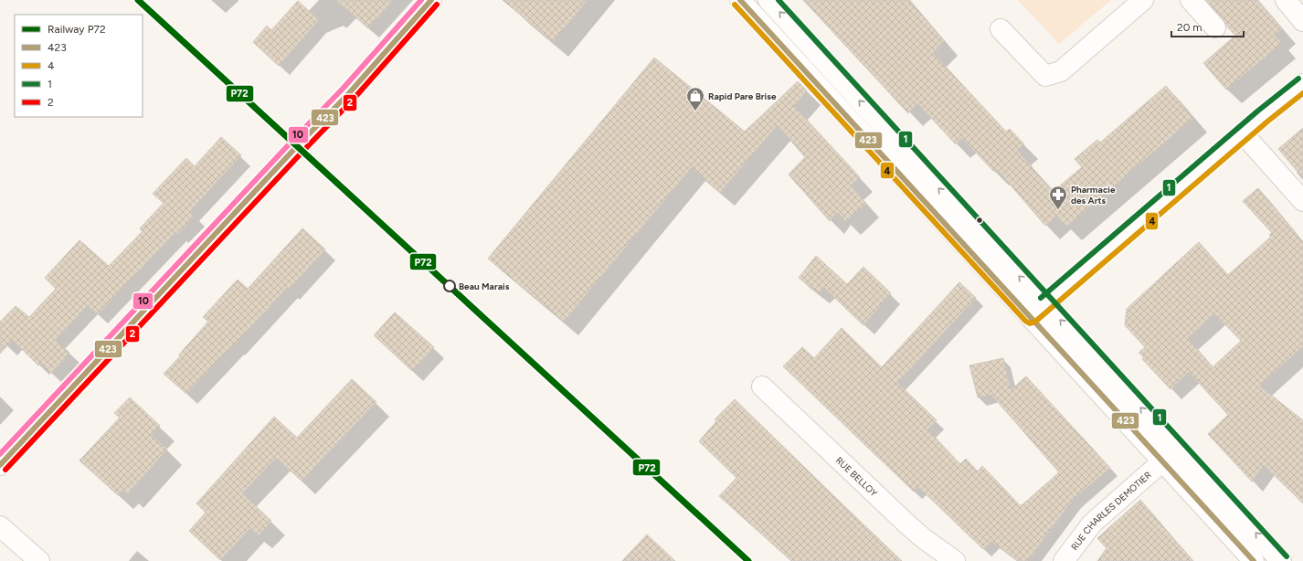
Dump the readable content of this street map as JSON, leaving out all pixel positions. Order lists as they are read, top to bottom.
{
  "streets": {
    "street": ["RUE BELLOY", "RUE CHARLES DEMOTIER"]
  },
  "places": {
    "shop": ["Rapid Pare Brise"],
    "pharmacy": ["Pharmacie des Arts"],
    "other": ["Beau Marais"]
  },
  "lines": [
    "rail line P72",
    "transit line 423",
    "transit line 1",
    "transit line 10",
    "transit line 4",
    "transit line 2"
  ],
  "legend": [
    "Railway P72",
    "423",
    "4",
    "1",
    "2"
  ],
  "scale_bar": "20 m"
}
